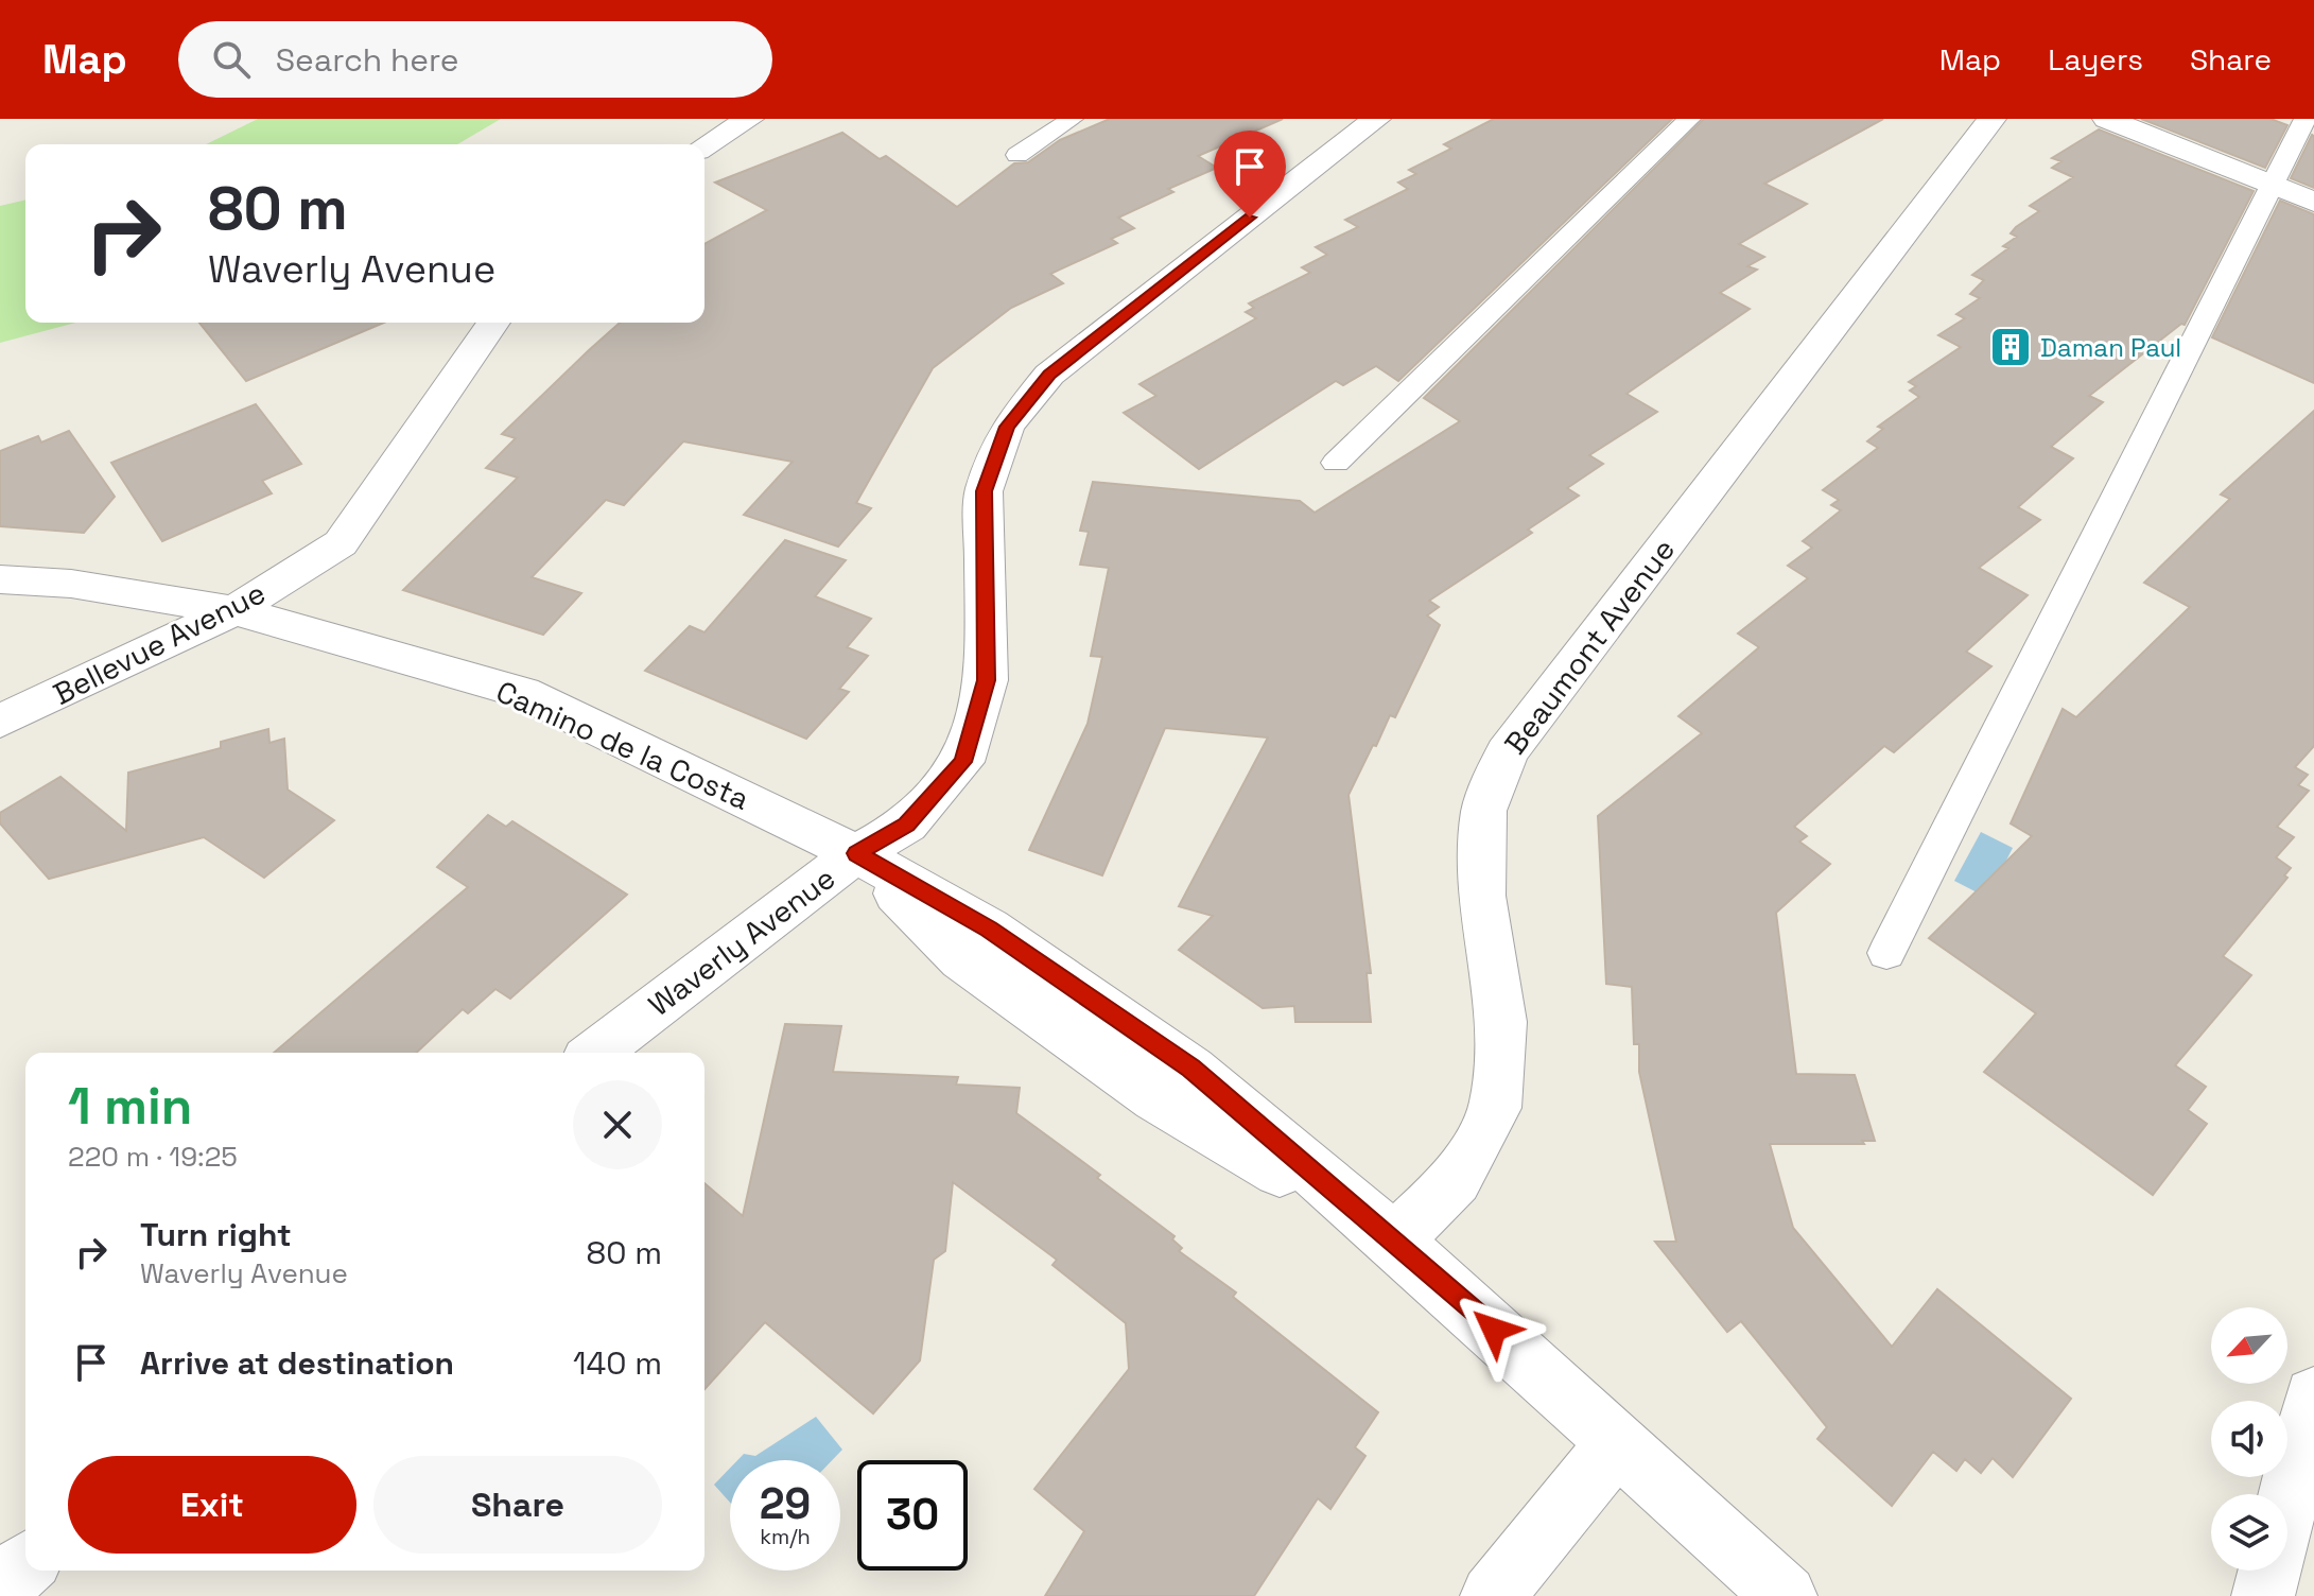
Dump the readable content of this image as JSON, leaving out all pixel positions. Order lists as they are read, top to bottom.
{
  "streets": {
    "street": [
      "Bellevue Avenue",
      "Beaumont Avenue",
      "Camino de la Costa",
      "Waverly Avenue"
    ]
  },
  "crossings": [
    ["Bellevue Avenue", "Camino de la Costa"],
    ["Beaumont Avenue", "Camino de la Costa"],
    ["Camino de la Costa", "Waverly Avenue"]
  ],
  "places": {
    "building": ["Daman Paul"]
  },
  "north": "bottom left",
  "page": {
    "header": "Map",
    "search": "Search here",
    "nav": ["Map", "Layers", "Share"],
    "turn": ["80 m", "Waverly Avenue"],
    "heading": ["1 min", "220 m · 19:25"],
    "list": [
      {
        "name": "Turn right",
        "note": "Waverly Avenue",
        "value": "80 m"
      },
      {
        "name": "Arrive at destination",
        "value": "140 m"
      }
    ],
    "buttons": ["Exit", "Share"],
    "speed": "29 km/h",
    "limit": "30"
  }
}
